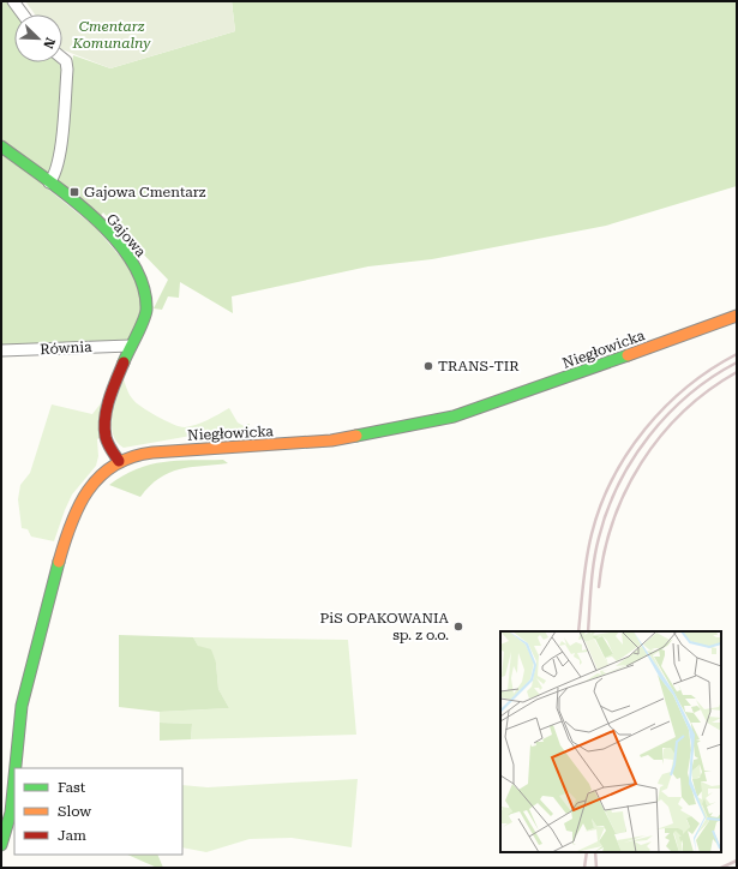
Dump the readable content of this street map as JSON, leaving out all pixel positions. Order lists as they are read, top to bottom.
{
  "streets": {
    "street": ["Gajowa", "Równia", "Niegłowicka"]
  },
  "crossings": [
    ["Gajowa", "Równia"],
    ["Gajowa", "Niegłowicka"]
  ],
  "parks": ["Cmentarz Komunalny"],
  "places": {
    "transit": ["Gajowa Cmentarz"],
    "other": ["TRANS-TIR", "PiS OPAKOWANIA sp. z o.o."]
  },
  "legend": ["Fast", "Slow", "Jam"],
  "north": "bottom right"
}
